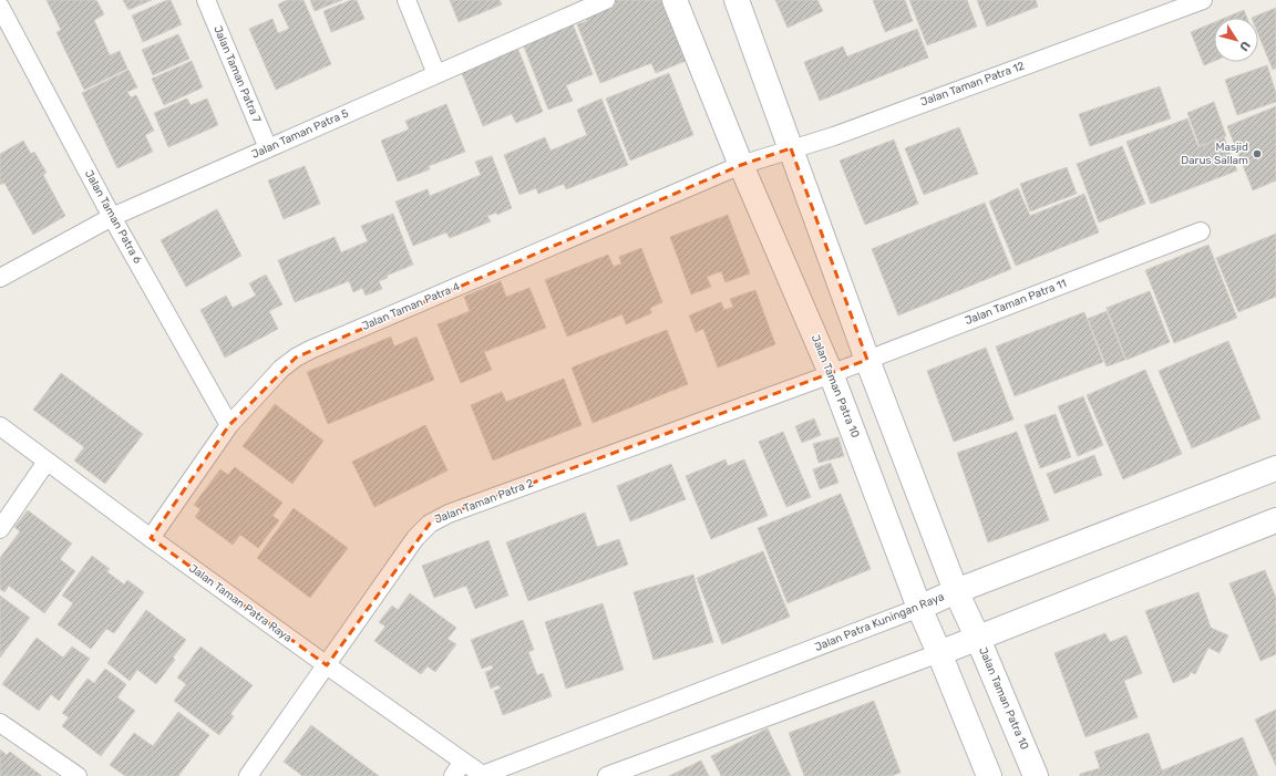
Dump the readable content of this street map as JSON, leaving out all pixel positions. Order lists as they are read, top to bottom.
{
  "streets": {
    "street": [
      "Jalan Taman Patra 7",
      "Jalan Taman Patra 12",
      "Jalan Taman Patra 5",
      "Jalan Taman Patra 6",
      "Jalan Taman Patra 11",
      "Jalan Taman Patra 4",
      "Jalan Taman Patra 10",
      "Jalan Taman Patra 2",
      "Jalan Taman Patra Raya",
      "Jalan Patra Kuningan Raya"
    ]
  },
  "crossings": [
    ["Jalan Taman Patra 7", "Jalan Taman Patra 5"],
    ["Jalan Taman Patra 12", "Jalan Taman Patra 4"],
    ["Jalan Taman Patra 12", "Jalan Taman Patra 10"],
    ["Jalan Taman Patra 5", "Jalan Taman Patra 6"],
    ["Jalan Taman Patra 6", "Jalan Taman Patra 4"],
    ["Jalan Taman Patra 11", "Jalan Taman Patra 10"],
    ["Jalan Taman Patra 11", "Jalan Taman Patra 2"],
    ["Jalan Taman Patra 4", "Jalan Taman Patra 10"],
    ["Jalan Taman Patra 4", "Jalan Taman Patra Raya"],
    ["Jalan Taman Patra 10", "Jalan Taman Patra 2"],
    ["Jalan Taman Patra 10", "Jalan Patra Kuningan Raya"],
    ["Jalan Taman Patra 2", "Jalan Taman Patra Raya"],
    ["Jalan Taman Patra Raya", "Jalan Patra Kuningan Raya"]
  ],
  "places": ["Masjid Darus Sallam"],
  "north": "bottom right"
}
